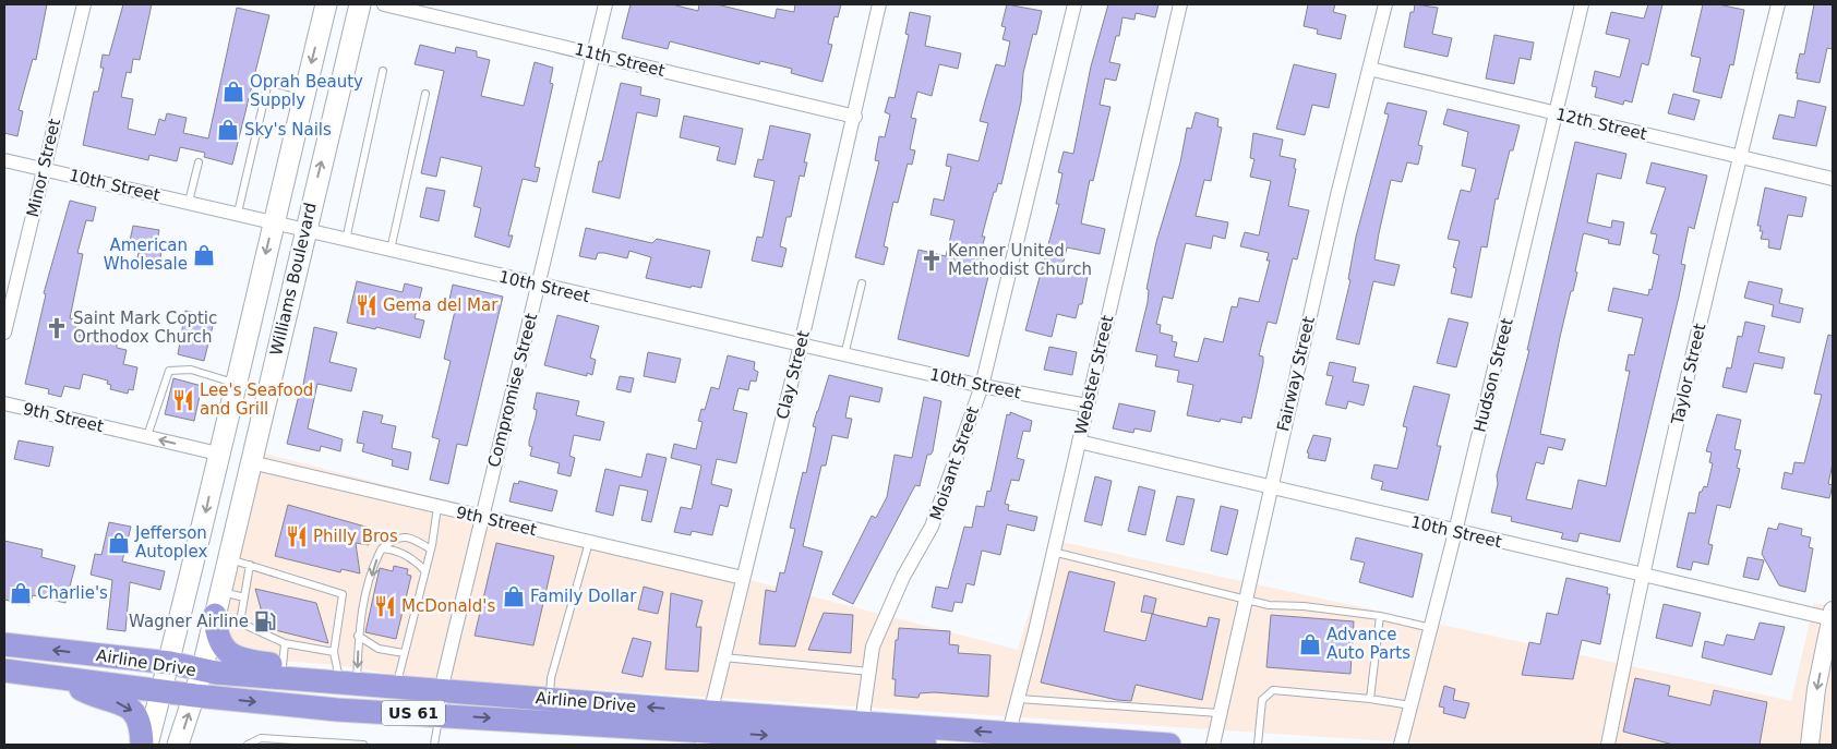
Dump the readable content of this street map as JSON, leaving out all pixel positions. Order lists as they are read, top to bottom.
{
  "streets": {
    "highway": ["Airline Drive", "US 61"],
    "main road": ["Williams Boulevard"],
    "street": [
      "11th Street",
      "12th Street",
      "Minor Street",
      "10th Street",
      "Fairway Street",
      "Taylor Street",
      "Clay Street",
      "Webster Street",
      "Hudson Street",
      "Compromise Street",
      "9th Street",
      "Moisant Street"
    ]
  },
  "crossings": [
    ["11th Street", "Clay Street"],
    ["11th Street", "Compromise Street"],
    ["12th Street", "Fairway Street"],
    ["12th Street", "Taylor Street"],
    ["12th Street", "Hudson Street"],
    ["Minor Street", "10th Street"],
    ["10th Street", "Williams Boulevard"],
    ["10th Street", "Fairway Street"],
    ["10th Street", "Taylor Street"],
    ["10th Street", "Clay Street"],
    ["10th Street", "Webster Street"],
    ["10th Street", "Hudson Street"],
    ["10th Street", "Compromise Street"],
    ["10th Street", "Moisant Street"],
    ["Williams Boulevard", "9th Street"],
    ["Williams Boulevard", "Airline Drive"],
    ["Clay Street", "9th Street"],
    ["Clay Street", "Airline Drive"],
    ["Webster Street", "Airline Drive"],
    ["Compromise Street", "9th Street"],
    ["Compromise Street", "Airline Drive"],
    ["Moisant Street", "Airline Drive"]
  ],
  "places": {
    "shop": [
      "Oprah Beauty Supply",
      "Sky's Nails",
      "American Wholesale",
      "Jefferson Autoplex",
      "Charlie's",
      "Family Dollar",
      "Advance Auto Parts"
    ],
    "church": ["Kenner United Methodist Church", "Saint Mark Coptic Orthodox Church"],
    "restaurant": [
      "Gema del Mar",
      "Lee's Seafood and Grill",
      "Philly Bros",
      "McDonald's"
    ],
    "fuel station": ["Wagner Airline"]
  }
}
